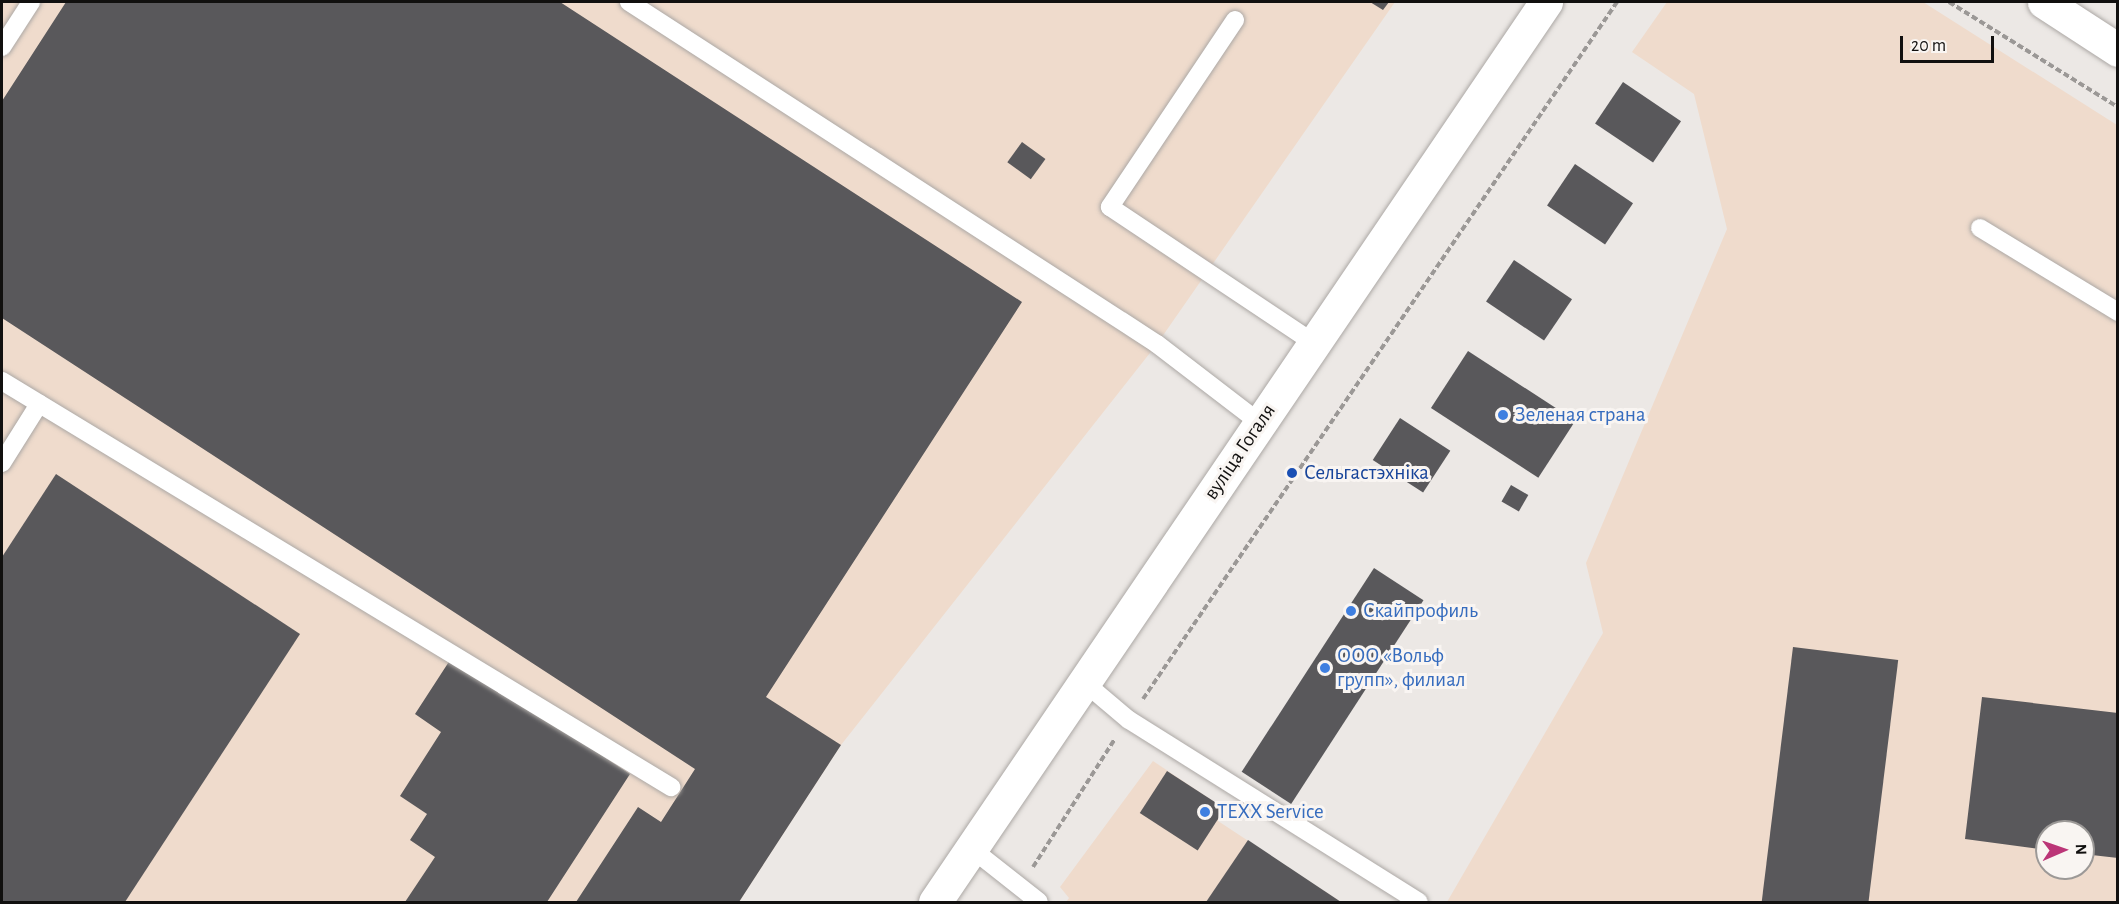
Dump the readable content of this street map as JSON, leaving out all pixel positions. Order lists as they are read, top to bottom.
{
  "streets": {
    "main road": ["вуліца Гогаля"]
  },
  "places": [
    "Зеленая страна",
    "Сельгастэхніка",
    "Скайпрофиль",
    "ООО «Вольф групп», филиал",
    "TEXX Service"
  ],
  "scale_bar": "20 m",
  "north": "right"
}
